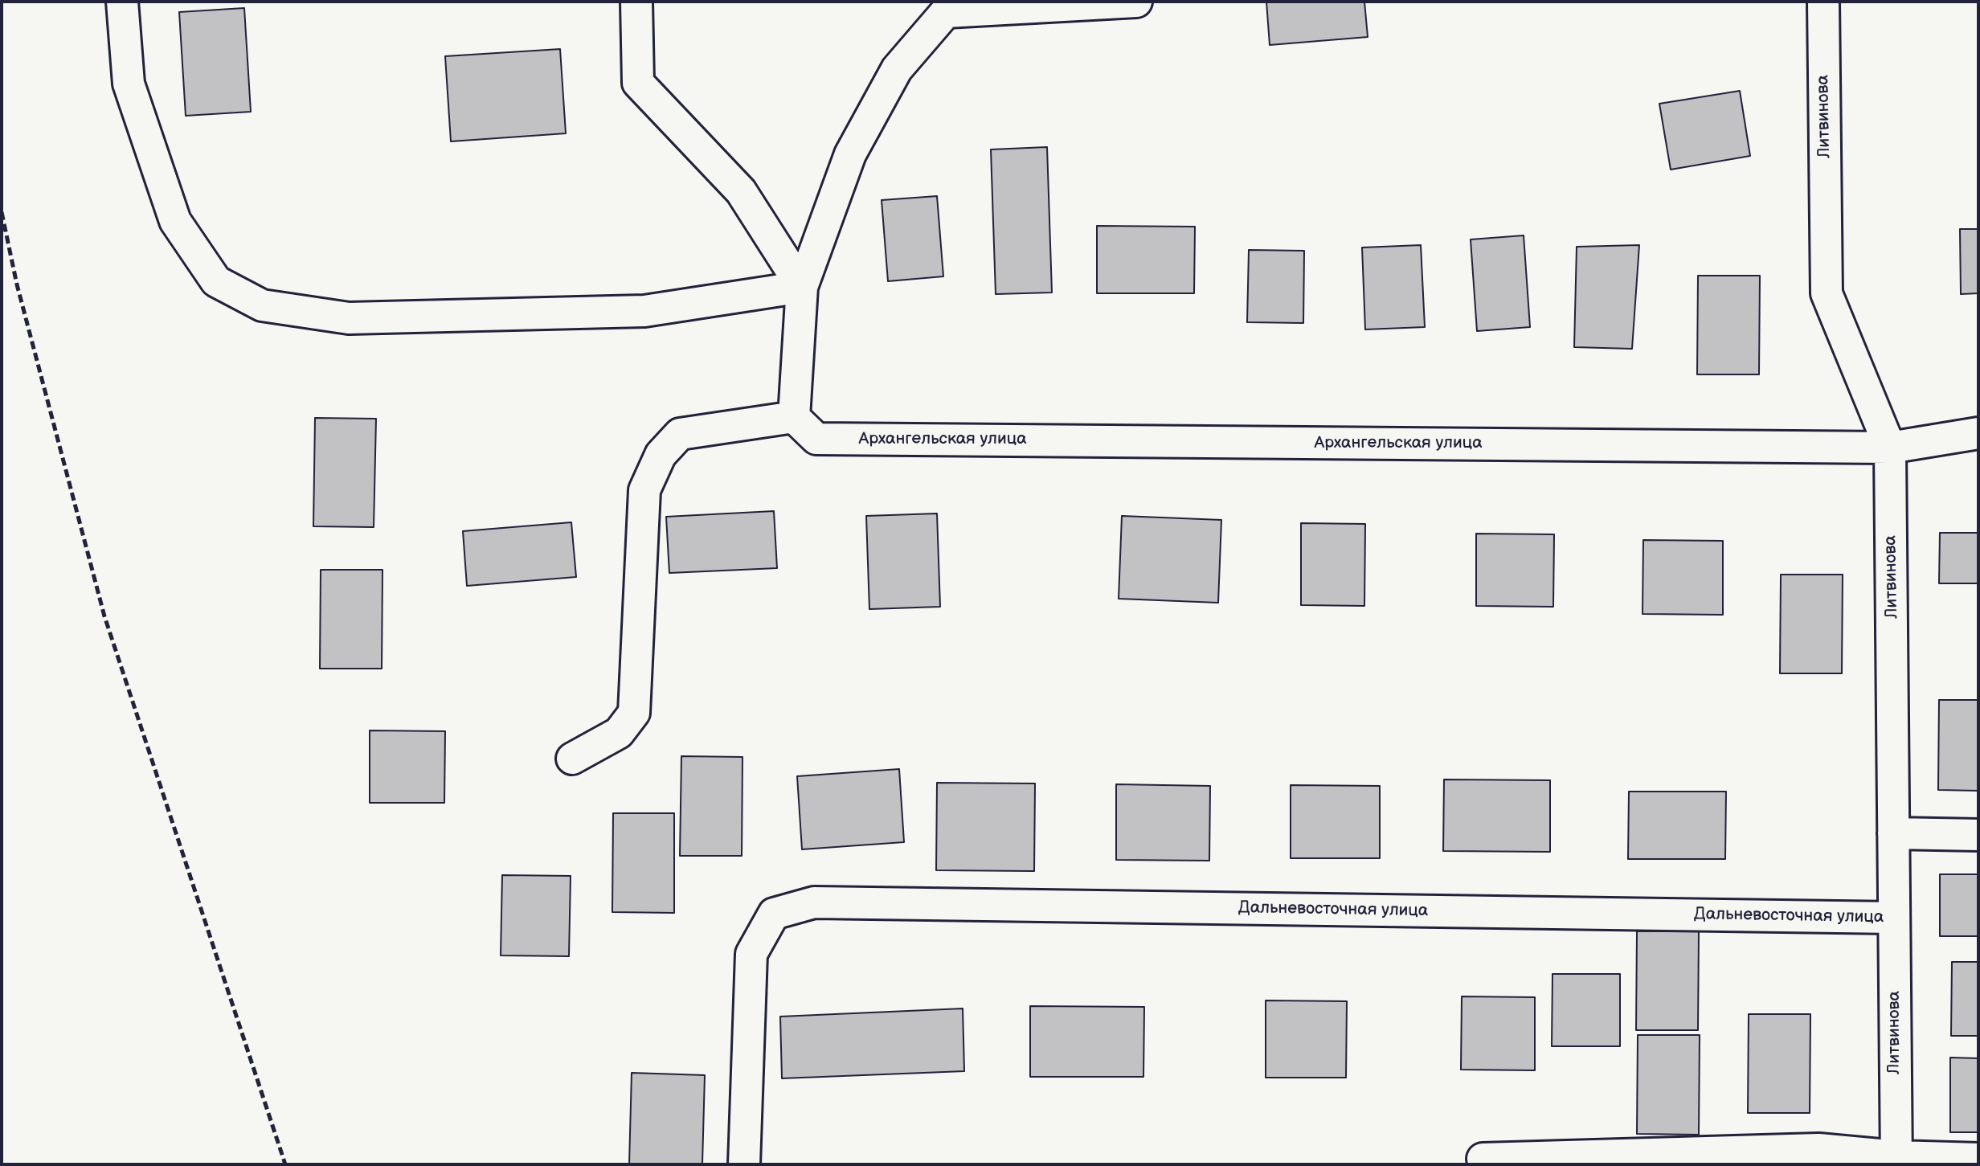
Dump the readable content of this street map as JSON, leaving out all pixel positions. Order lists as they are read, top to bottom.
{
  "streets": {
    "street": ["Литвинова", "Архангельская улица", "Дальневосточная улица"]
  },
  "crossings": [
    ["Литвинова", "Архангельская улица"],
    ["Литвинова", "Дальневосточная улица"]
  ]
}
